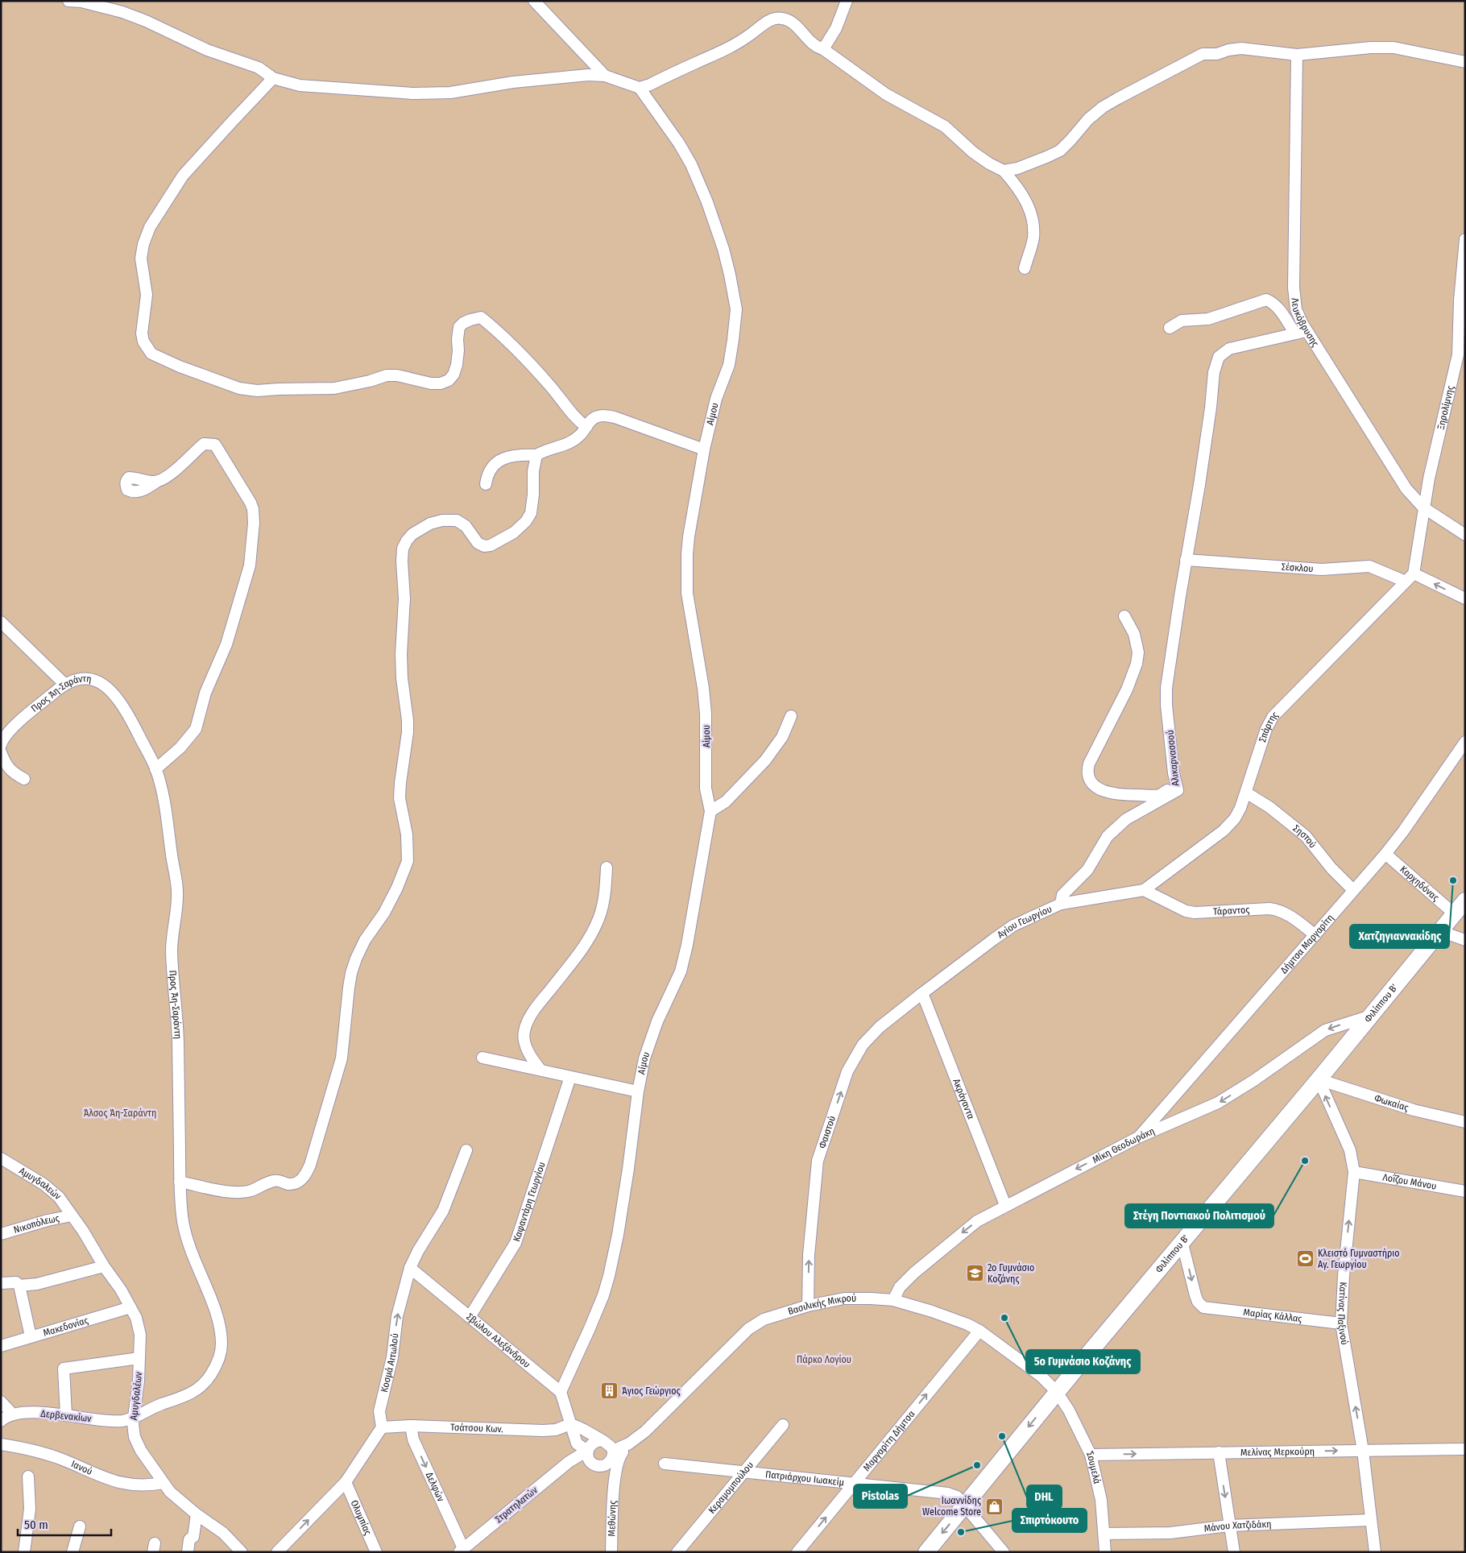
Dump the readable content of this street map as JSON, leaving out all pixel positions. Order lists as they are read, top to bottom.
{
  "streets": {
    "main road": ["Φιλίππου Β'"],
    "street": [
      "Λευκόβρυσης",
      "Ξηρολίμνης",
      "Αίμου",
      "Σέσκλου",
      "Προς Άη-Σαράντη",
      "Σπάρτης",
      "Αλικαρνασσού",
      "Σηστού",
      "Καρχηδόνας",
      "Τάραντος",
      "Αγίου Γεωργίου",
      "Δήμτσα Μαργαρίτη",
      "Ακράγαντα",
      "Φωκαίας",
      "Φαιστού",
      "Μίκη Θεοδωράκη",
      "Λοΐζου Μάνου",
      "Αμυγδαλεών",
      "Καφαντάρη Γεωργίου",
      "Νικοπόλεως",
      "Βασιλικής Μικρού",
      "Κατίνας Παξινού",
      "Μαρίας Κάλλας",
      "Μακεδονίας",
      "Σβώλου Αλεξάνδρου",
      "Κοσμά Αιτωλού",
      "Αμυγδαλέων",
      "Δερβενακίων",
      "Τσάτσου Κων.",
      "Μαργαρίτη Δήμτσα",
      "Μελίνας Μερκούρη",
      "Ιανού",
      "Σουμελά",
      "Πατριάρχου Ιωακείμ",
      "Δελφών",
      "Κεραμομπούλου",
      "Στρατηλατών",
      "Ολυμπίας",
      "Μεθώνης",
      "Μάνου Χατζιδάκη"
    ]
  },
  "crossings": [
    ["Λευκόβρυσης", "Ξηρολίμνης"],
    ["Λευκόβρυσης", "Αλικαρνασσού"],
    ["Ξηρολίμνης", "Σπάρτης"],
    ["Αίμου", "Σβώλου Αλεξάνδρου"],
    ["Σέσκλου", "Σπάρτης"],
    ["Σέσκλου", "Αλικαρνασσού"],
    ["Προς Άη-Σαράντη", "Αμυγδαλέων"],
    ["Προς Άη-Σαράντη", "Δερβενακίων"],
    ["Σπάρτης", "Σηστού"],
    ["Σπάρτης", "Τάραντος"],
    ["Σπάρτης", "Αγίου Γεωργίου"],
    ["Αλικαρνασσού", "Αγίου Γεωργίου"],
    ["Σηστού", "Δήμτσα Μαργαρίτη"],
    ["Καρχηδόνας", "Δήμτσα Μαργαρίτη"],
    ["Καρχηδόνας", "Φιλίππου Β'"],
    ["Τάραντος", "Αγίου Γεωργίου"],
    ["Τάραντος", "Δήμτσα Μαργαρίτη"],
    ["Αγίου Γεωργίου", "Ακράγαντα"],
    ["Αγίου Γεωργίου", "Φαιστού"],
    ["Δήμτσα Μαργαρίτη", "Μίκη Θεοδωράκη"],
    ["Φιλίππου Β'", "Φωκαίας"],
    ["Φιλίππου Β'", "Μίκη Θεοδωράκη"],
    ["Φιλίππου Β'", "Βασιλικής Μικρού"],
    ["Φιλίππου Β'", "Κατίνας Παξινού"],
    ["Φιλίππου Β'", "Μαρίας Κάλλας"],
    ["Φιλίππου Β'", "Σουμελά"],
    ["Φιλίππου Β'", "Πατριάρχου Ιωακείμ"],
    ["Ακράγαντα", "Φαιστού"],
    ["Ακράγαντα", "Μίκη Θεοδωράκη"],
    ["Φωκαίας", "Κατίνας Παξινού"],
    ["Φαιστού", "Βασιλικής Μικρού"],
    ["Μίκη Θεοδωράκη", "Βασιλικής Μικρού"],
    ["Λοΐζου Μάνου", "Κατίνας Παξινού"],
    ["Αμυγδαλεών", "Νικοπόλεως"],
    ["Αμυγδαλεών", "Αμυγδαλέων"],
    ["Καφαντάρη Γεωργίου", "Σβώλου Αλεξάνδρου"],
    ["Νικοπόλεως", "Αμυγδαλέων"],
    ["Βασιλικής Μικρού", "Μαργαρίτη Δήμτσα"],
    ["Βασιλικής Μικρού", "Σουμελά"],
    ["Βασιλικής Μικρού", "Στρατηλατών"],
    ["Βασιλικής Μικρού", "Μεθώνης"],
    ["Κατίνας Παξινού", "Μαρίας Κάλλας"],
    ["Κατίνας Παξινού", "Μελίνας Μερκούρη"],
    ["Κατίνας Παξινού", "Μάνου Χατζιδάκη"],
    ["Μακεδονίας", "Αμυγδαλέων"],
    ["Σβώλου Αλεξάνδρου", "Κοσμά Αιτωλού"],
    ["Κοσμά Αιτωλού", "Τσάτσου Κων."],
    ["Αμυγδαλέων", "Δερβενακίων"],
    ["Αμυγδαλέων", "Ιανού"],
    ["Τσάτσου Κων.", "Δελφών"],
    ["Μαργαρίτη Δήμτσα", "Πατριάρχου Ιωακείμ"],
    ["Μελίνας Μερκούρη", "Σουμελά"],
    ["Σουμελά", "Μάνου Χατζιδάκη"],
    ["Πατριάρχου Ιωακείμ", "Κεραμομπούλου"],
    ["Δελφών", "Στρατηλατών"]
  ],
  "one_way": [
    "Φαιστού",
    "Μίκη Θεοδωράκη",
    "Κατίνας Παξινού",
    "Μαρίας Κάλλας",
    "Κοσμά Αιτωλού",
    "Μαργαρίτη Δήμτσα",
    "Μελίνας Μερκούρη",
    "Δελφών"
  ],
  "parks": ["Άλσος Άη-Σαράντη", "Πάρκο Λογίου"],
  "places": {
    "other": [
      "Χατζηγιαννακίδης",
      "Στέγη Ποντιακού Πολιτισμού",
      "5o Γυμνάσιο Κοζάνης",
      "DHL",
      "Pistolas",
      "Σπιρτόκουτο"
    ],
    "sports": ["Κλειστό Γυμναστήριο Αγ. Γεωργίου"],
    "school or university": ["2o Γυμνάσιο Κοζάνης"],
    "building": ["Άγιος Γεώργιος"],
    "shop": ["Ιωαννίδης Welcome Store"]
  },
  "scale_bar": "50 m"
}
